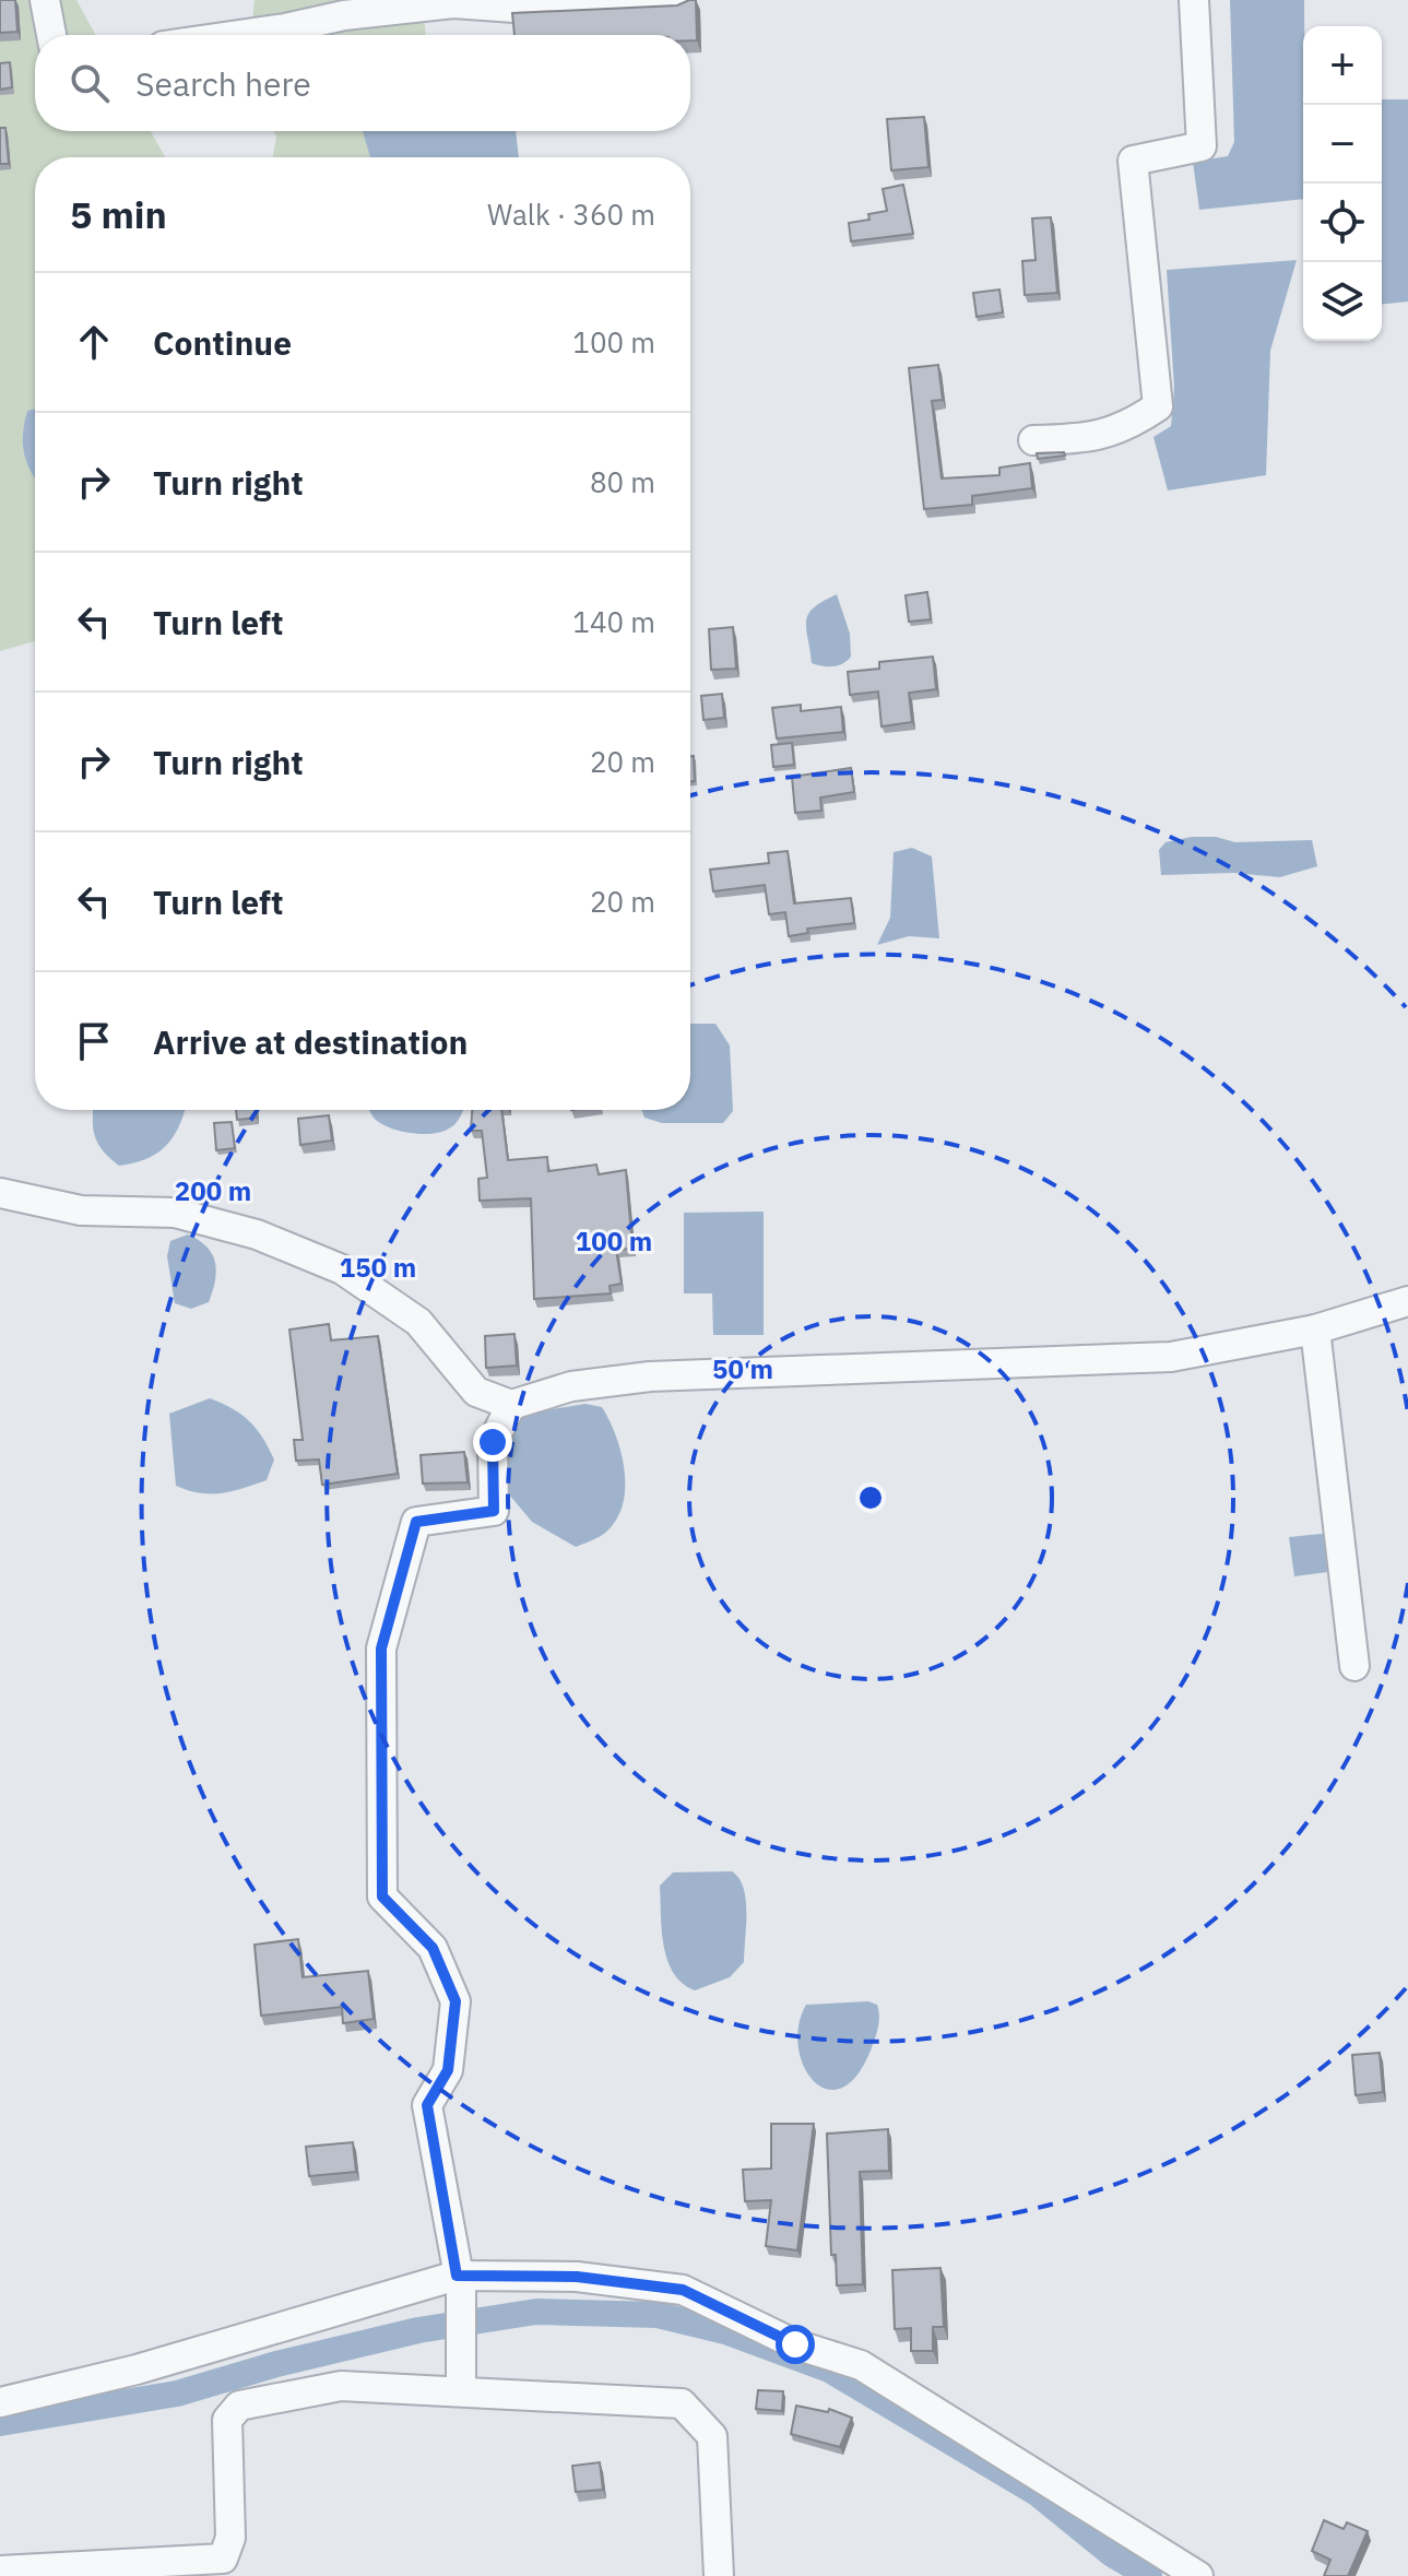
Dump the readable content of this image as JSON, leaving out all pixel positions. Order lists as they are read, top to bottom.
{
  "page": {
    "map_buttons": ["+", "−"],
    "search": "Search here",
    "heading": ["5 min", "Walk · 360 m"],
    "list": [
      ["Continue", "100 m"],
      ["Turn right", "80 m"],
      ["Turn left", "140 m"],
      ["Turn right", "20 m"],
      ["Turn left", "20 m"],
      "Arrive at destination"
    ]
  },
  "rings": [
    "200 m",
    "100 m",
    "150 m",
    "50 m"
  ]
}
